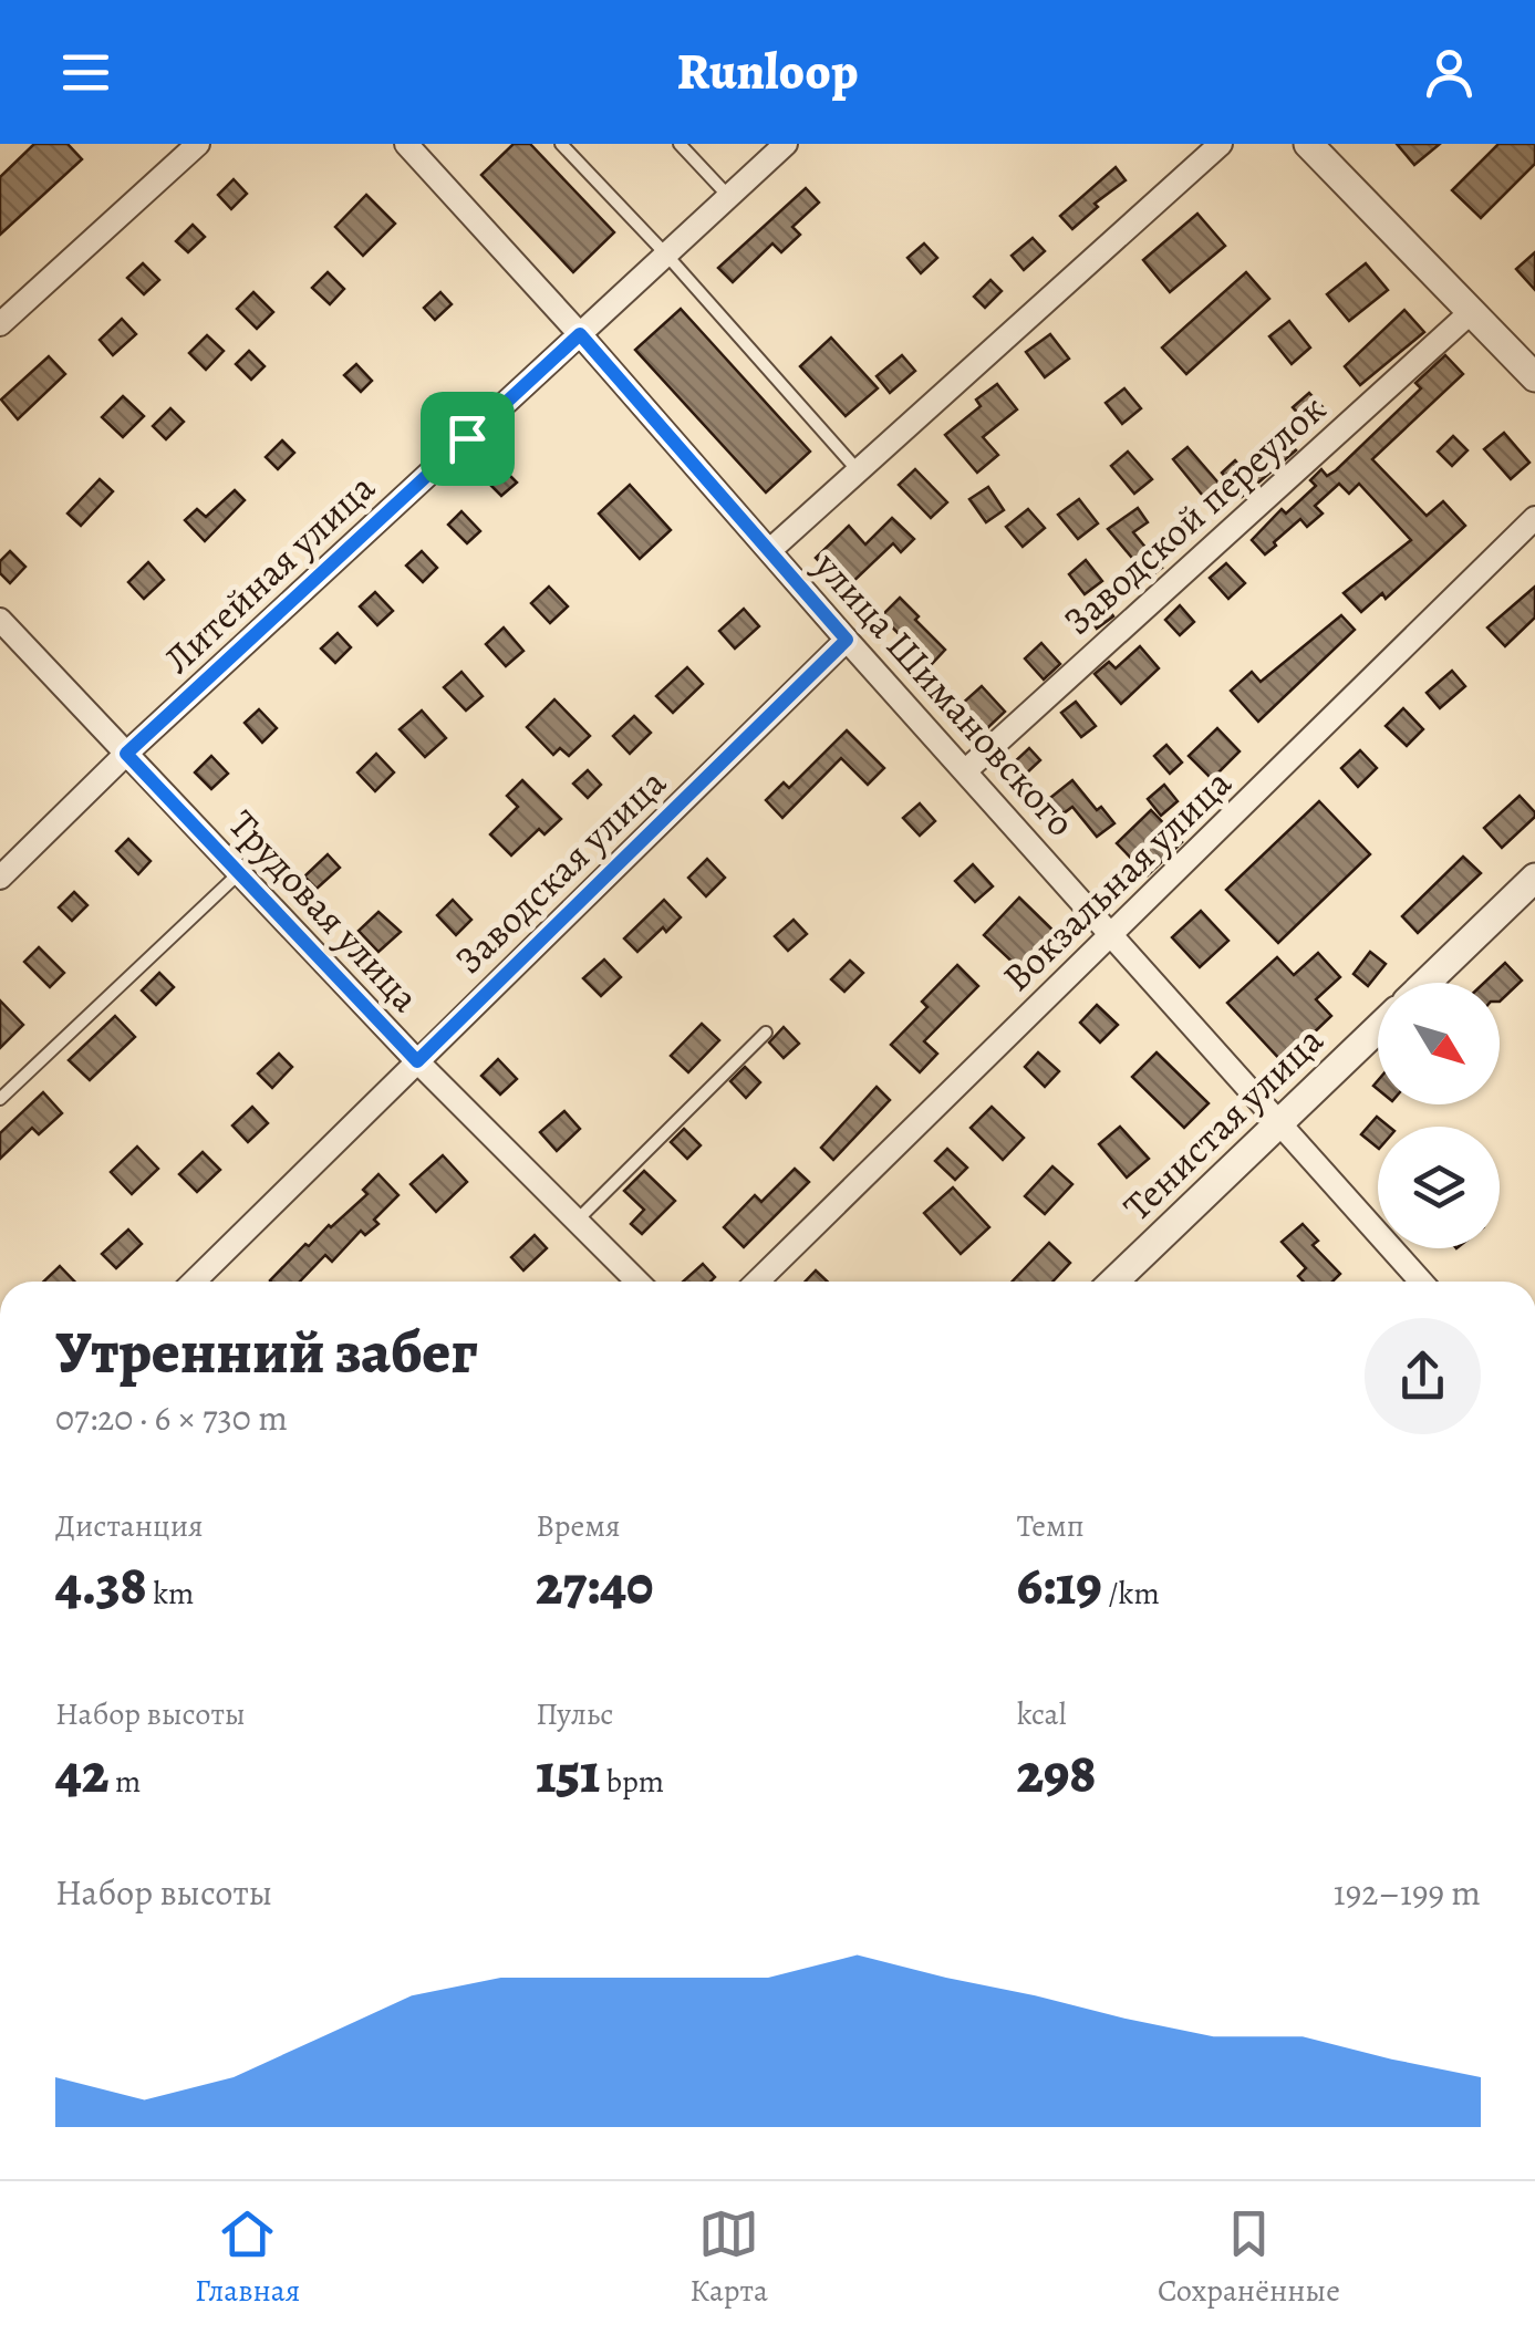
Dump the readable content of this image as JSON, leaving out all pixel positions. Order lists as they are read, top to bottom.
{
  "streets": {
    "street": [
      "Заводской переулок",
      "Литейная улица",
      "улица Шимановского",
      "Заводская улица",
      "Вокзальная улица",
      "Трудовая улица",
      "Тенистая улица"
    ]
  },
  "crossings": [
    ["Заводской переулок", "улица Шимановского"],
    ["Литейная улица", "улица Шимановского"],
    ["Литейная улица", "Трудовая улица"],
    ["улица Шимановского", "Заводская улица"],
    ["улица Шимановского", "Вокзальная улица"],
    ["улица Шимановского", "Тенистая улица"],
    ["Заводская улица", "Трудовая улица"]
  ],
  "north": "bottom right",
  "page": {
    "header": "Runloop",
    "heading": ["Утренний забег", "07:20 · 6 × 730 m"],
    "stats": [
      ["Дистанция", "4.38 km"],
      ["Время", "27:40"],
      ["Темп", "6:19 /km"],
      ["Набор высоты", "42 m"],
      ["Пульс", "151 bpm"],
      ["kcal", "298"]
    ],
    "chart": ["Набор высоты", "192–199 m"],
    "tabs": ["Главная", "Карта", "Сохранённые"]
  }
}
